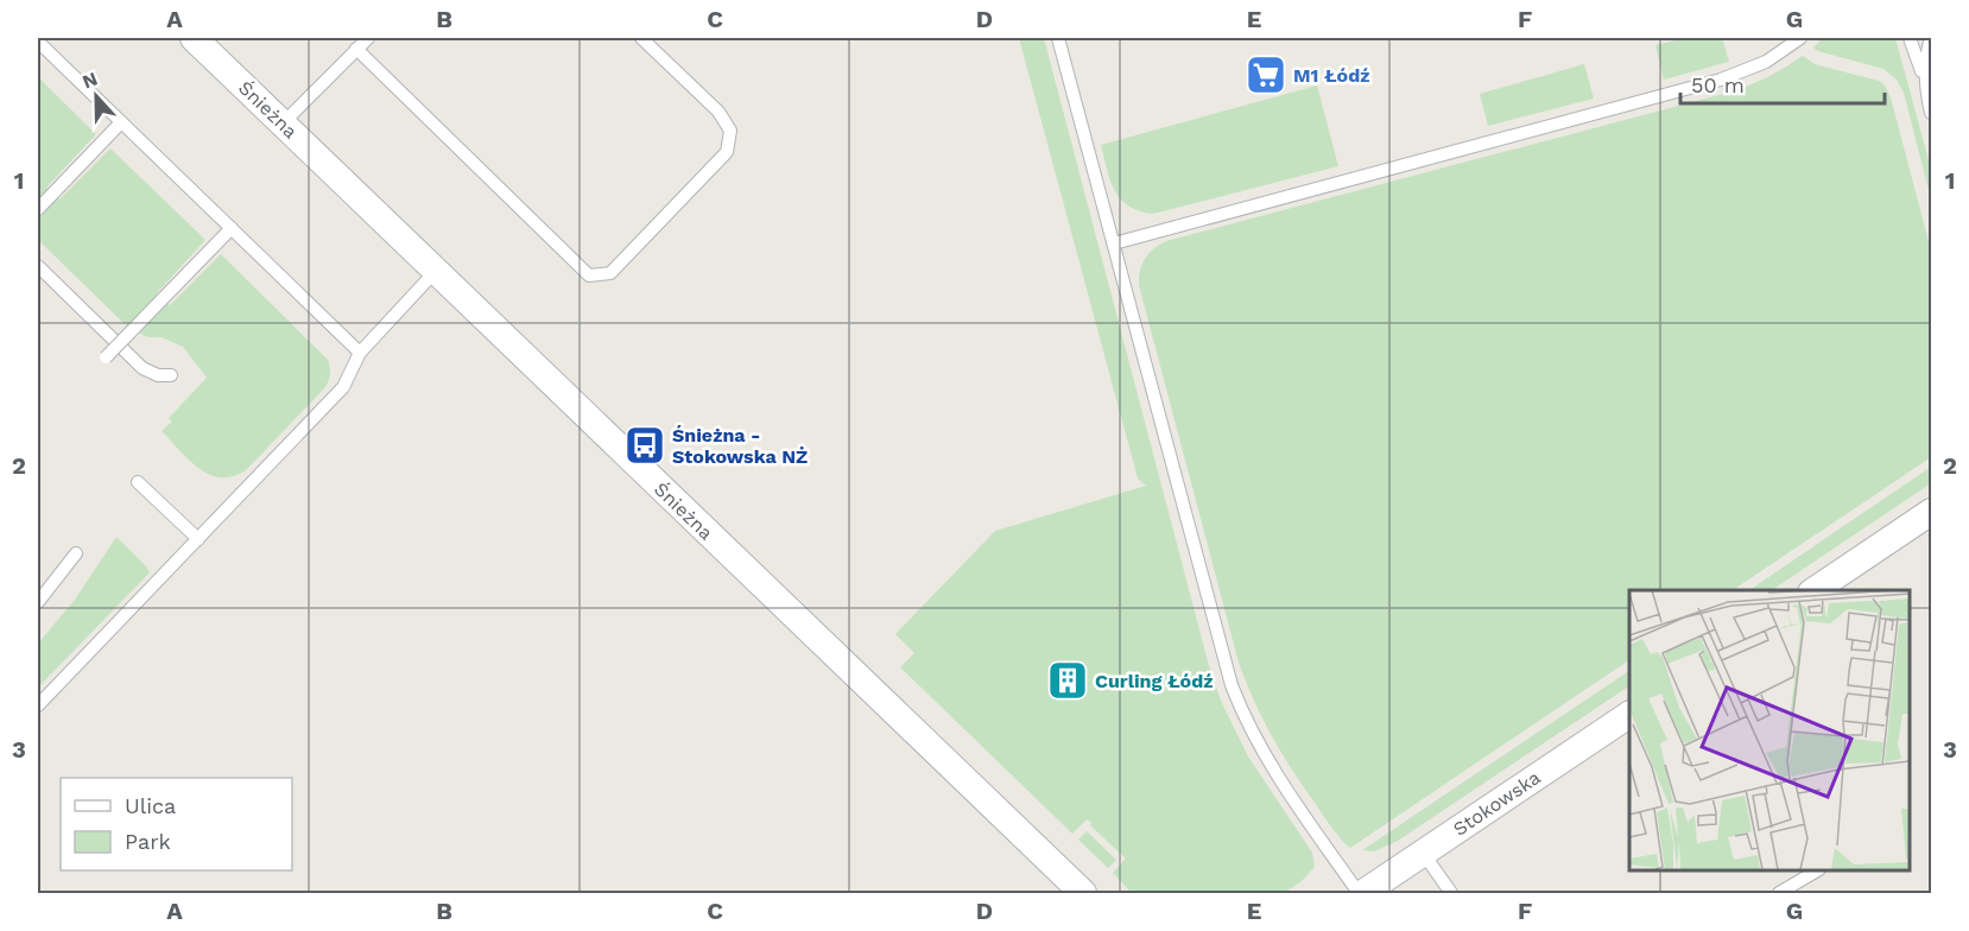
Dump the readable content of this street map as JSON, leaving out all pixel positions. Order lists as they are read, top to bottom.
{
  "streets": {
    "street": ["Śnieżna", "Stokowska"]
  },
  "places": {
    "supermarket": ["M1 Łódź"],
    "bus stop": ["Śnieżna - Stokowska NŻ"],
    "building": ["Curling Łódź"]
  },
  "legend": ["Ulica", "Park"],
  "scale_bar": "50 m",
  "north": "top",
  "grid": {
    "columns": [
      "A",
      "B",
      "C",
      "D",
      "E",
      "F",
      "G"
    ],
    "rows": ["1", "2", "3"]
  }
}
